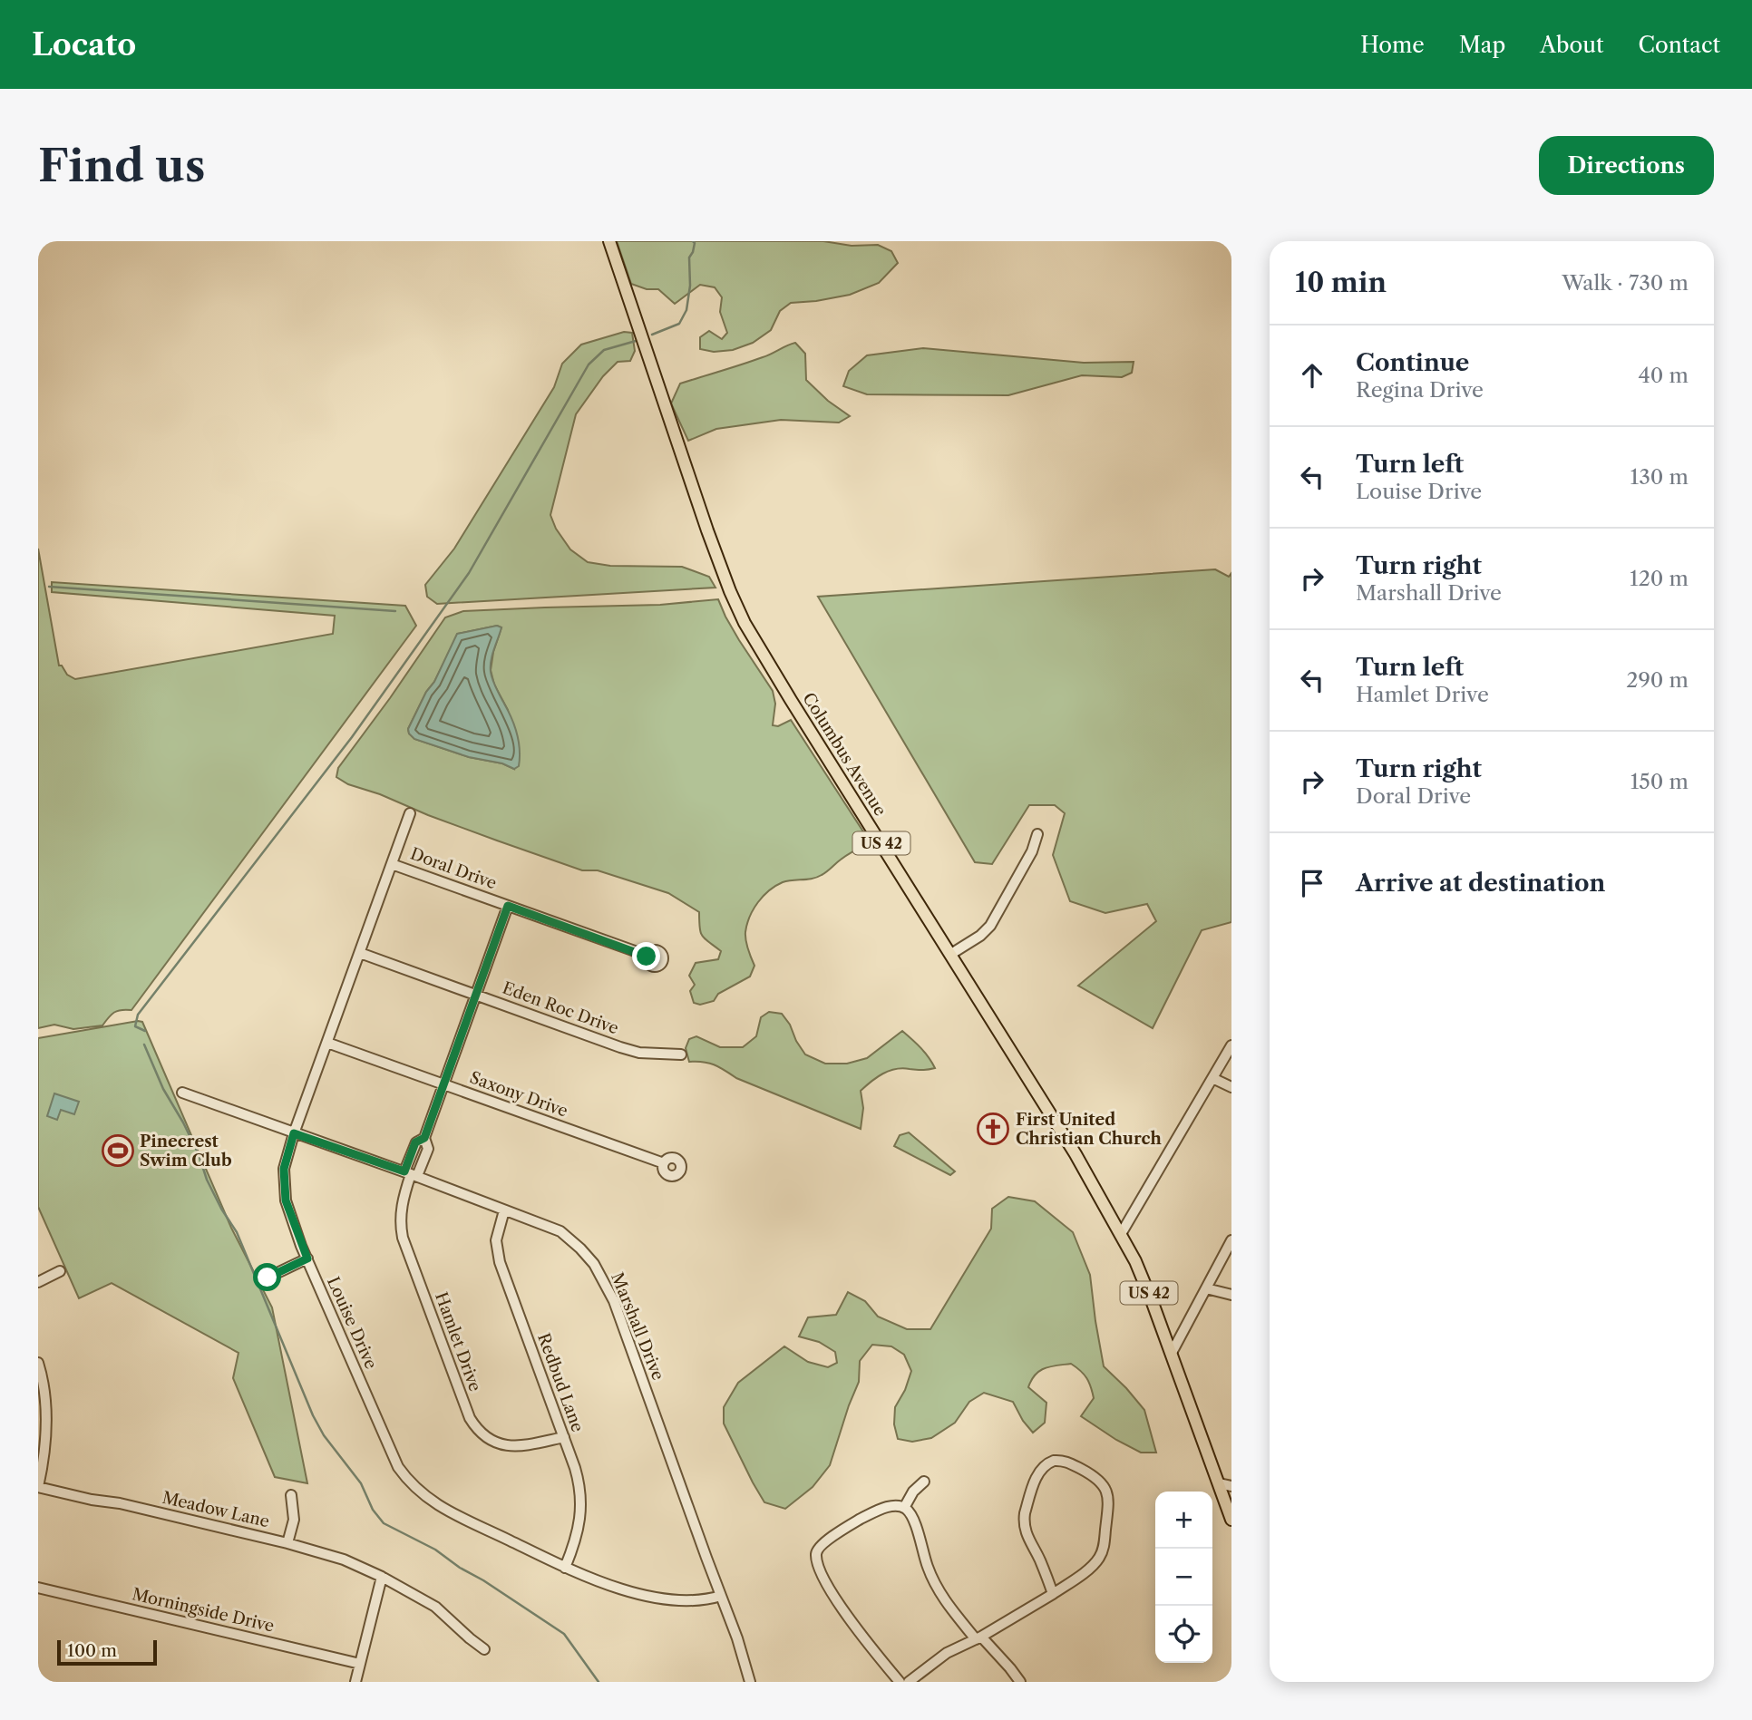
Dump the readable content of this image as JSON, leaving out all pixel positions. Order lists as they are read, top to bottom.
{
  "streets": {
    "main road": ["Columbus Avenue", "US 42"],
    "street": [
      "Doral Drive",
      "Eden Roc Drive",
      "Saxony Drive",
      "Louise Drive",
      "Marshall Drive",
      "Hamlet Drive",
      "Redbud Lane",
      "Meadow Lane",
      "Morningside Drive"
    ]
  },
  "crossings": [
    ["Columbus Avenue", "US 42"],
    ["Doral Drive", "Louise Drive"],
    ["Doral Drive", "Hamlet Drive"],
    ["Eden Roc Drive", "Louise Drive"],
    ["Eden Roc Drive", "Hamlet Drive"],
    ["Saxony Drive", "Louise Drive"],
    ["Saxony Drive", "Hamlet Drive"],
    ["Louise Drive", "Marshall Drive"],
    ["Louise Drive", "Redbud Lane"],
    ["Marshall Drive", "Hamlet Drive"],
    ["Marshall Drive", "Redbud Lane"],
    ["Hamlet Drive", "Redbud Lane"]
  ],
  "places": {
    "church": ["First United Christian Church"],
    "sports": ["Pinecrest Swim Club"]
  },
  "scale_bar": "100 m",
  "page": {
    "header": "Locato",
    "nav": [
      "Home",
      "Map",
      "About",
      "Contact"
    ],
    "buttons": "Directions",
    "title": "Find us",
    "heading": ["10 min", "Walk · 730 m"],
    "list": [
      ["Continue", "Regina Drive", "40 m"],
      ["Turn left", "Louise Drive", "130 m"],
      ["Turn right", "Marshall Drive", "120 m"],
      ["Turn left", "Hamlet Drive", "290 m"],
      ["Turn right", "Doral Drive", "150 m"],
      "Arrive at destination"
    ],
    "map_buttons": ["+", "−"],
    "scale": "100 m"
  }
}
